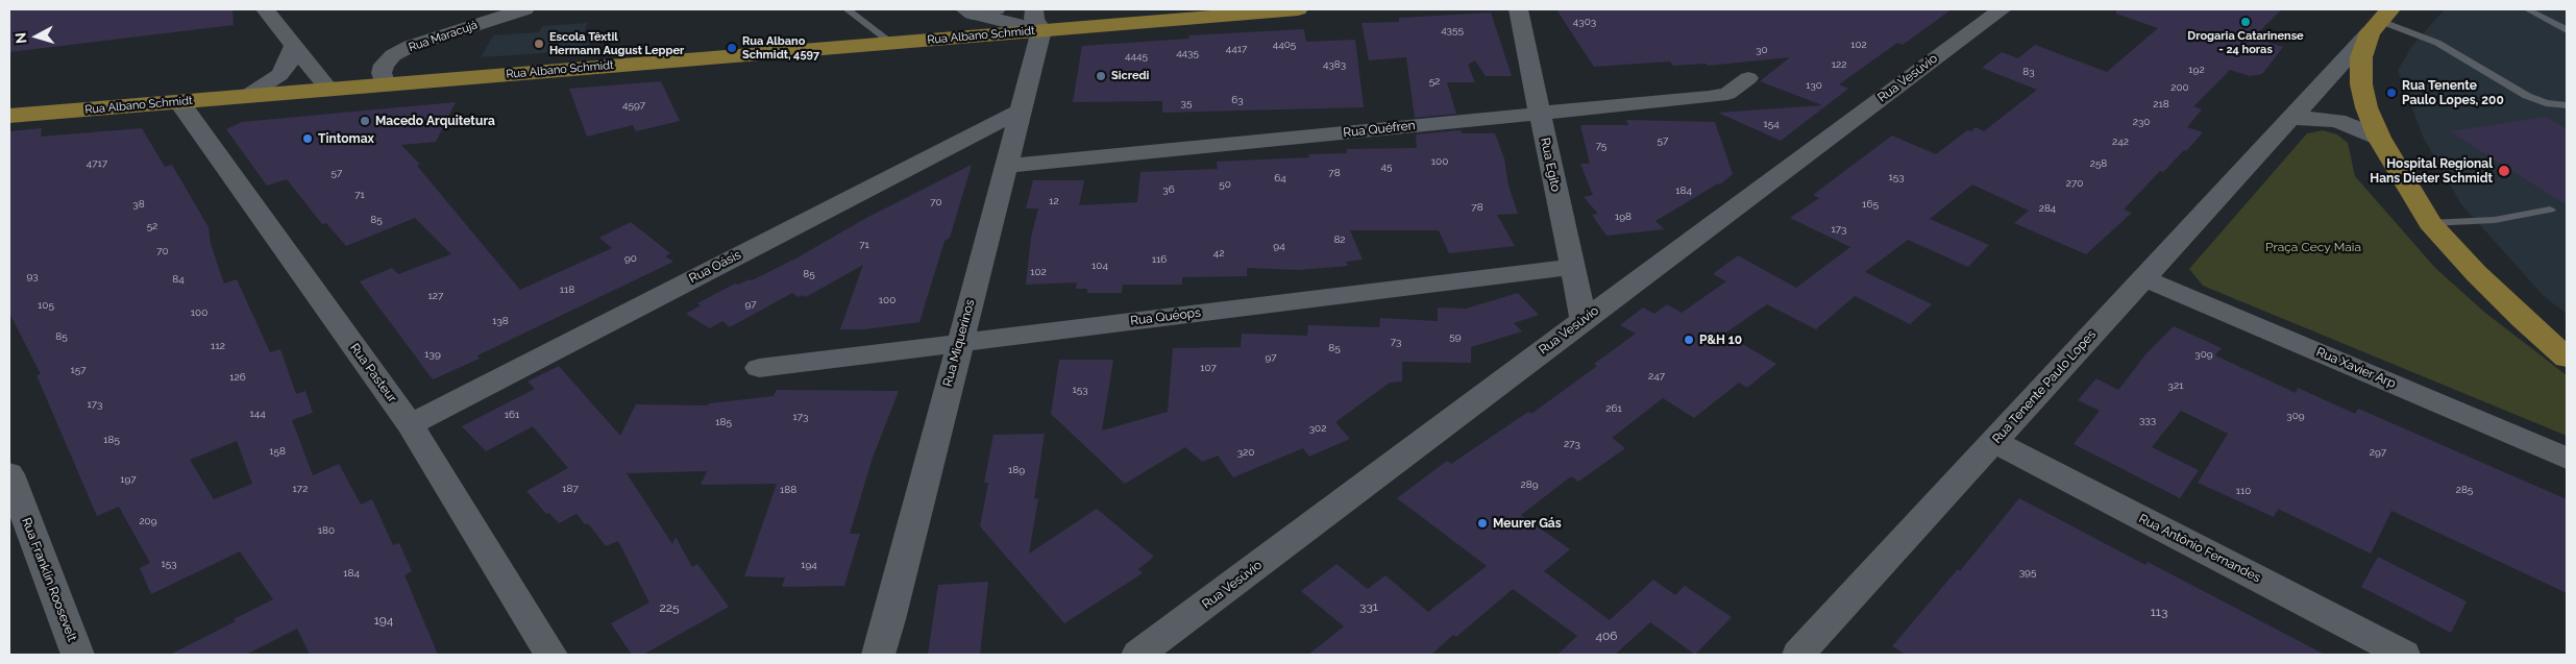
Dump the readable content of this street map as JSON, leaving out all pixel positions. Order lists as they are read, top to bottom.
{
  "streets": {
    "main road": ["Rua Albano Schmidt"],
    "street": [
      "Rua Maracujá",
      "Rua Vesúvio",
      "Rua Quéfren",
      "Rua Egito",
      "Rua Oásis",
      "Rua Quéops",
      "Rua Miquerinos",
      "Rua Xavier Arp",
      "Rua Pasteur",
      "Rua Tenente Paulo Lopes",
      "Rua Antônio Fernandes",
      "Rua Franklin Roosevelt"
    ]
  },
  "crossings": [
    ["Rua Albano Schmidt", "Rua Maracujá"],
    ["Rua Albano Schmidt", "Rua Miquerinos"],
    ["Rua Albano Schmidt", "Rua Pasteur"],
    ["Rua Vesúvio", "Rua Egito"],
    ["Rua Quéfren", "Rua Egito"],
    ["Rua Quéfren", "Rua Miquerinos"],
    ["Rua Egito", "Rua Quéops"],
    ["Rua Oásis", "Rua Miquerinos"],
    ["Rua Oásis", "Rua Pasteur"],
    ["Rua Quéops", "Rua Miquerinos"],
    ["Rua Xavier Arp", "Rua Tenente Paulo Lopes"],
    ["Rua Tenente Paulo Lopes", "Rua Antônio Fernandes"]
  ],
  "parks": ["Praça Cecy Maia"],
  "places": [
    "Drogaria Catarinense - 24 horas",
    "Escola Têxtil Hermann August Lepper",
    "Rua Albano Schmidt, 4597",
    "Sicredi",
    "Rua Tenente Paulo Lopes, 200",
    "Macedo Arquitetura",
    "Tintomax",
    "Hospital Regional Hans Dieter Schmidt",
    "P&H 10",
    "Meurer Gás"
  ],
  "house_numbers": [
    "4303",
    "4355",
    "4405",
    "102",
    "4417",
    "30",
    "4435",
    "4445",
    "4383",
    "122",
    "192",
    "83",
    "52",
    "130",
    "200",
    "63",
    "35",
    "218",
    "4597",
    "230",
    "154",
    "57",
    "242",
    "75",
    "100",
    "4717",
    "258",
    "45",
    "57",
    "78",
    "153",
    "64",
    "270",
    "50",
    "36",
    "184",
    "71",
    "12",
    "70",
    "38",
    "165",
    "78",
    "284",
    "198",
    "85",
    "52",
    "173",
    "82",
    "71",
    "94",
    "70",
    "42",
    "90",
    "116",
    "104",
    "102",
    "85",
    "93",
    "84",
    "118",
    "127",
    "100",
    "97",
    "105",
    "100",
    "138",
    "85",
    "59",
    "73",
    "112",
    "85",
    "139",
    "309",
    "97",
    "107",
    "157",
    "247",
    "126",
    "321",
    "153",
    "173",
    "261",
    "144",
    "161",
    "309",
    "173",
    "333",
    "185",
    "302",
    "185",
    "273",
    "158",
    "320",
    "297",
    "189",
    "197",
    "289",
    "172",
    "187",
    "188",
    "285",
    "110",
    "209",
    "180",
    "153",
    "194",
    "395",
    "184",
    "331",
    "225",
    "113",
    "194",
    "406"
  ],
  "north": "left"
}
